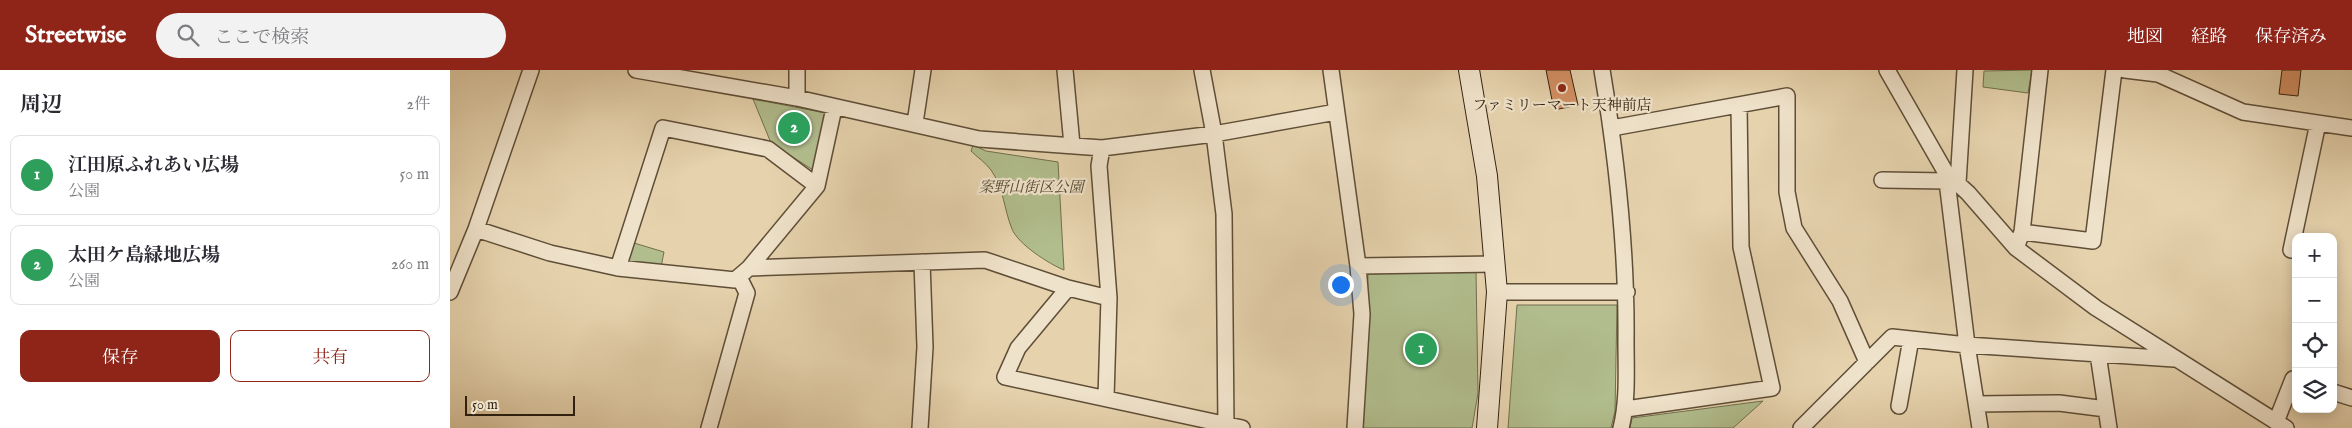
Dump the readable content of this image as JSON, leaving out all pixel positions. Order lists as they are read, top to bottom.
{
  "parks": ["案野山街区公園"],
  "places": ["ファミリーマート天神前店"],
  "scale_bar": "50 m",
  "page": {
    "header": "Streetwise",
    "search": "ここで検索",
    "nav": ["地図", "経路", "保存済み"],
    "heading": ["周辺", "2件"],
    "pins": ["2", "1"],
    "list": [
      {
        "mark": "1",
        "name": "江田原ふれあい広場",
        "note": "公園",
        "value": "50 m"
      },
      {
        "mark": "2",
        "name": "太田ケ島緑地広場",
        "note": "公園",
        "value": "260 m"
      }
    ],
    "map_buttons": ["+", "−"],
    "buttons": ["保存", "共有"],
    "scale": "50 m"
  }
}
